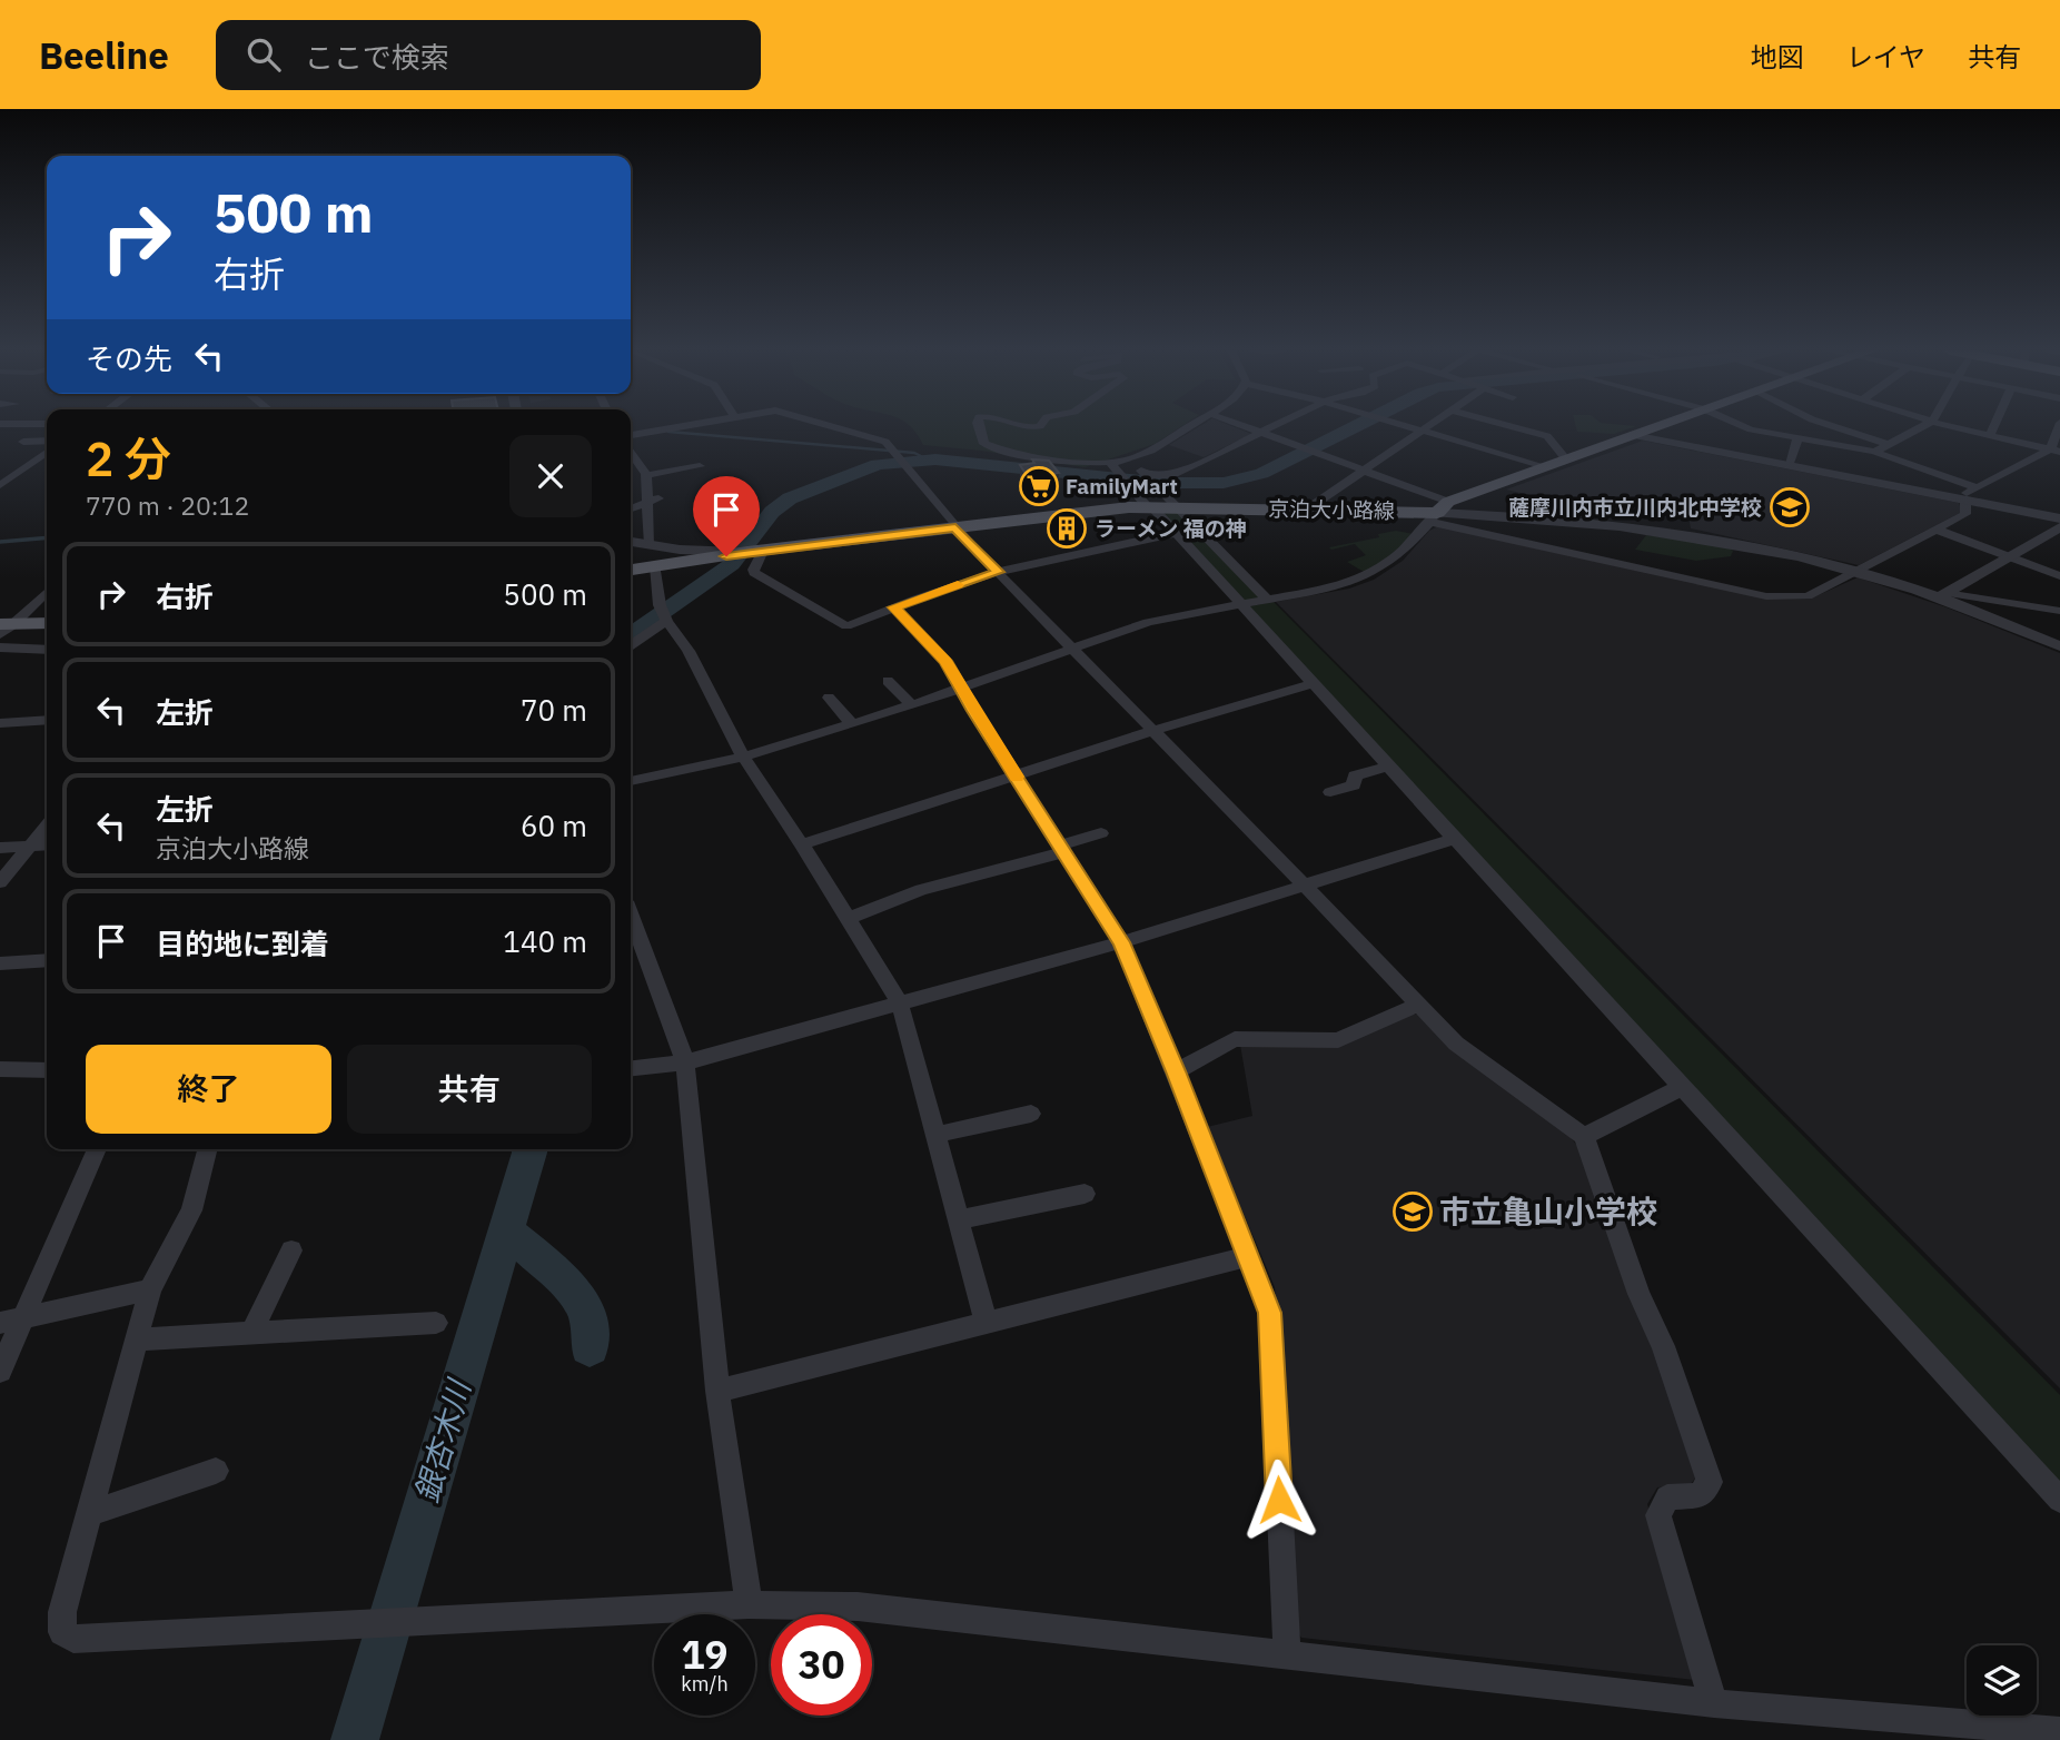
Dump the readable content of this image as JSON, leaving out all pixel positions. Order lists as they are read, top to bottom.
{
  "streets": {
    "main road": ["京泊大小路線"]
  },
  "water": ["銀杏木川"],
  "places": {
    "supermarket": ["FamilyMart"],
    "school or university": ["薩摩川内市立川内北中学校", "市立亀山小学校"],
    "building": ["ラーメン 福の神"]
  },
  "page": {
    "header": "Beeline",
    "search": "ここで検索",
    "nav": ["地図", "レイヤ", "共有"],
    "turn": ["500 m", "右折"],
    "then": "その先",
    "heading": ["2 分", "770 m · 20:12"],
    "list": [
      {
        "name": "右折",
        "value": "500 m"
      },
      {
        "name": "左折",
        "value": "70 m"
      },
      {
        "name": "左折",
        "note": "京泊大小路線",
        "value": "60 m"
      },
      {
        "name": "目的地に到着",
        "value": "140 m"
      }
    ],
    "buttons": ["終了", "共有"],
    "speed": "19 km/h",
    "limit": "30"
  }
}
